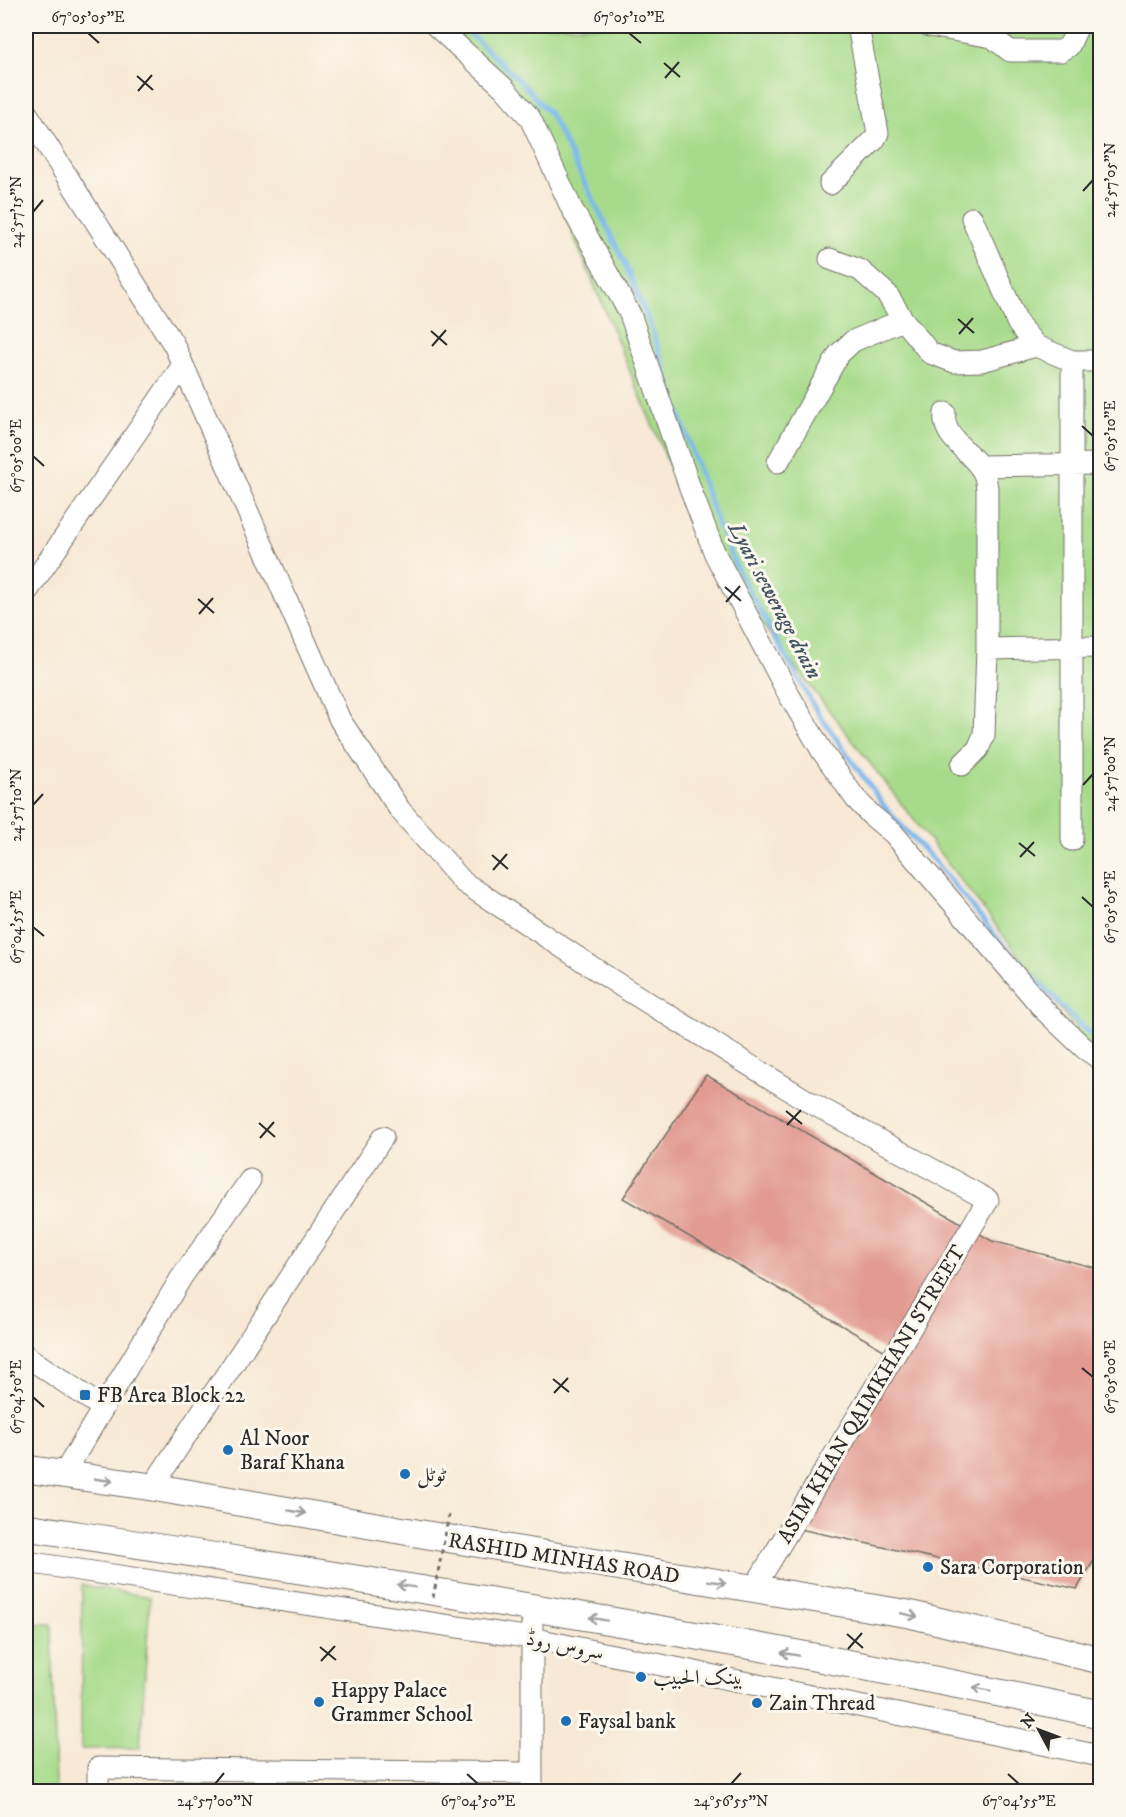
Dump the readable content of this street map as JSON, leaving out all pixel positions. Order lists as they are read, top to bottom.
{
  "streets": {
    "main road": ["RASHID MINHAS ROAD"],
    "street": ["ASIM KHAN QAIMKHANI STREET", "سروس روڈ"]
  },
  "crossings": [
    ["ASIM KHAN QAIMKHANI STREET", "RASHID MINHAS ROAD"]
  ],
  "water": ["Lyari sewerage drain"],
  "places": {
    "transit": ["FB Area Block 22"],
    "other": [
      "Al Noor Baraf Khana",
      "ٹوٹل",
      "Sara Corporation",
      "بينک الحبيب",
      "Happy Palace Grammer School",
      "Zain Thread",
      "Faysal bank"
    ]
  },
  "north": "top left",
  "coordinates": [
    "67°05'05\"E",
    "67°05'10\"E",
    "24°57'05\"N",
    "24°57'15\"N",
    "67°05'00\"E",
    "24°57'00\"N",
    "24°57'10\"N",
    "67°04'55\"E",
    "67°04'50\"E",
    "24°56'55\"N"
  ]
}
